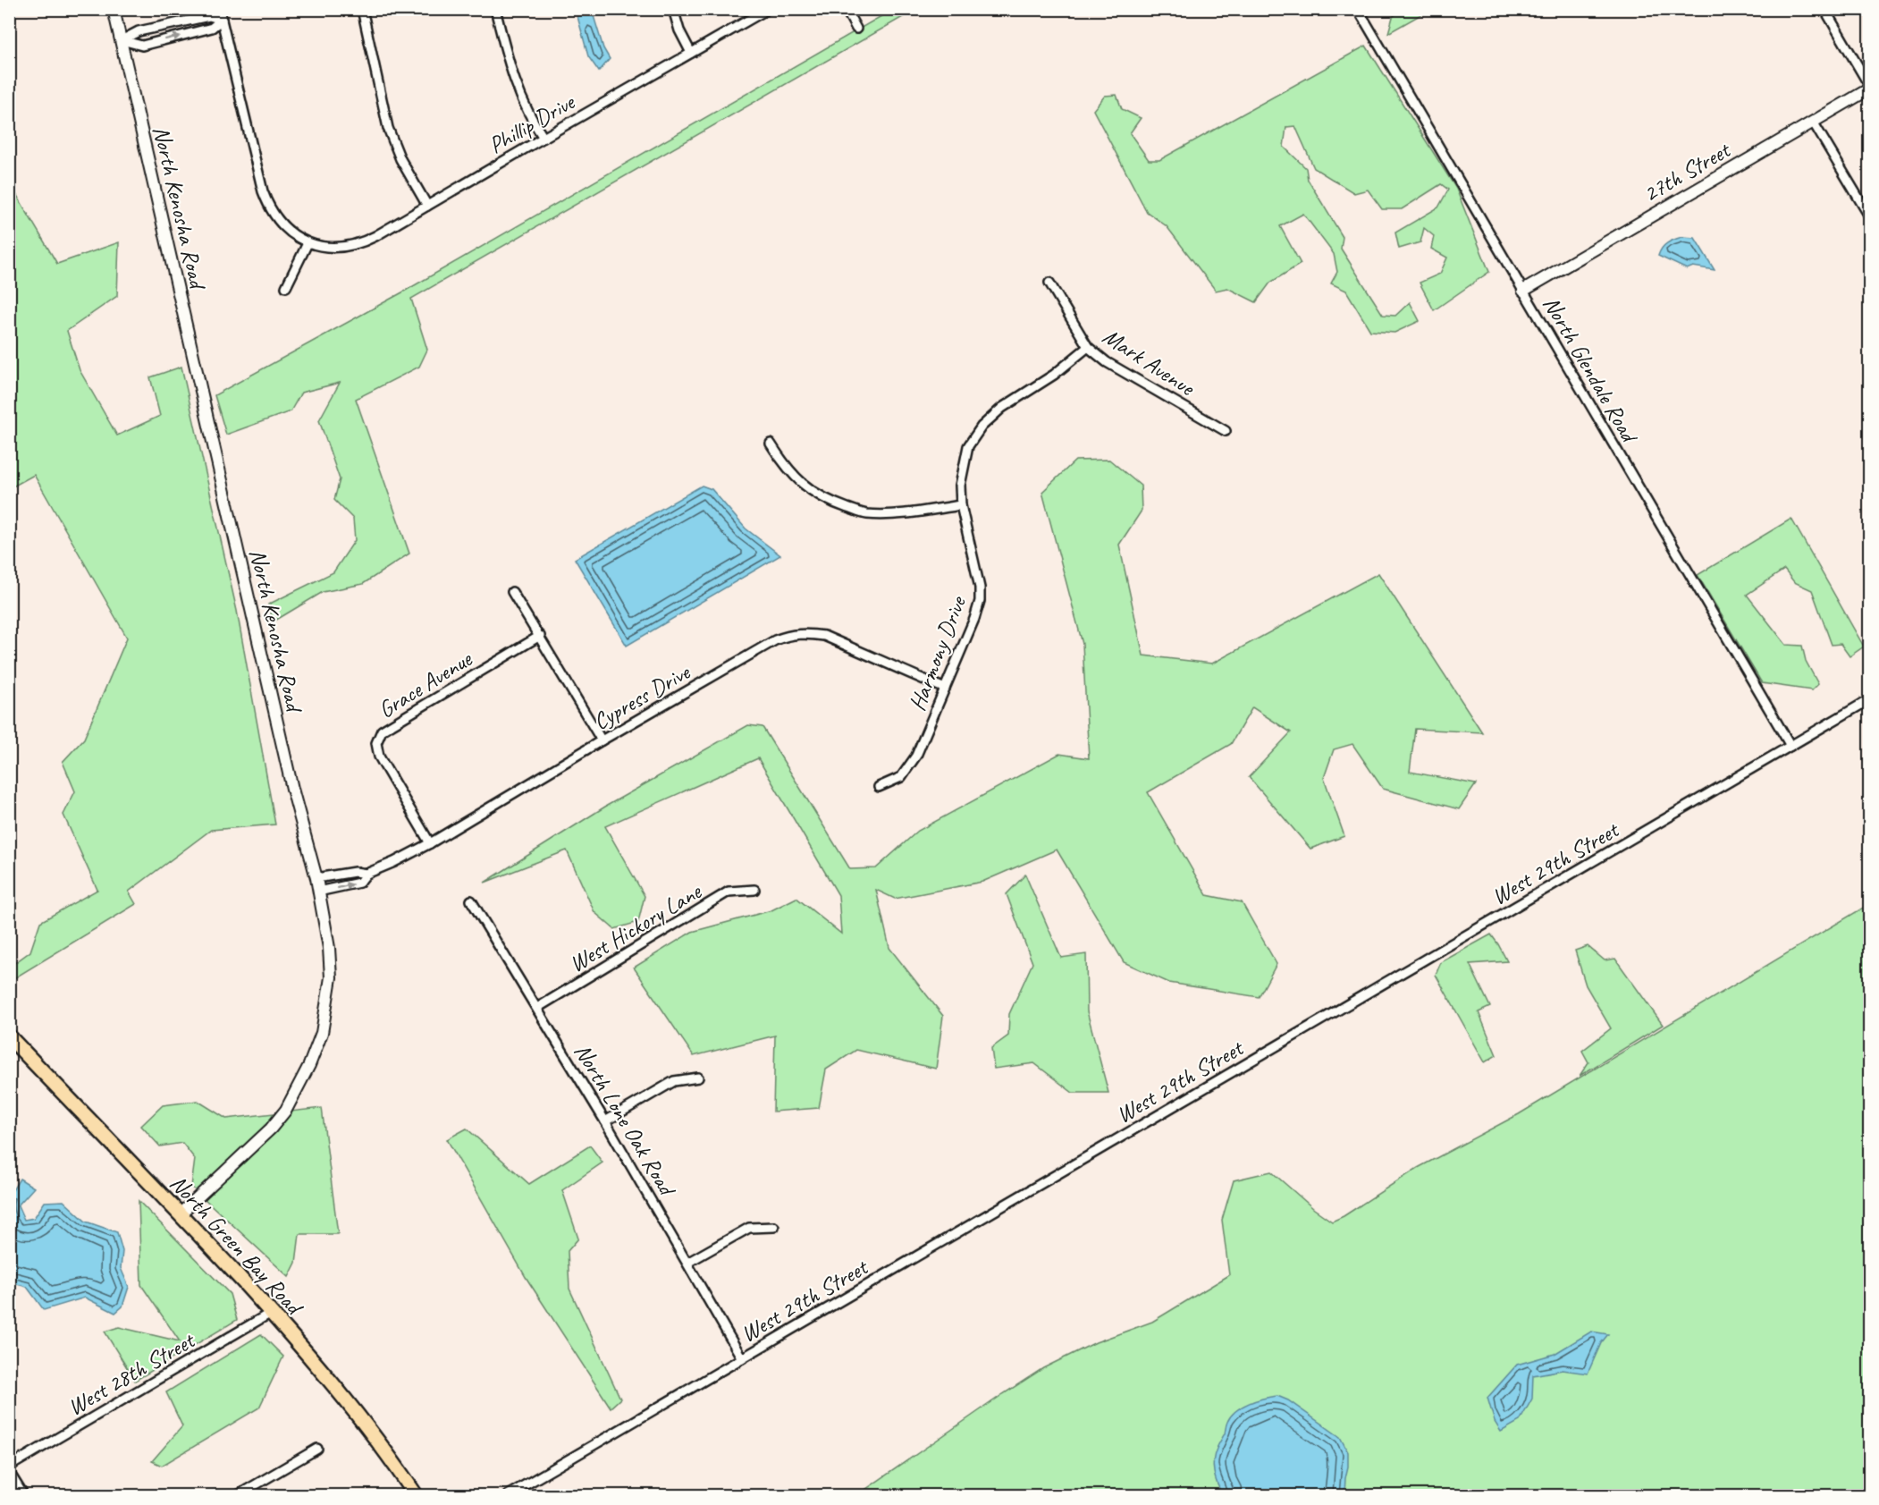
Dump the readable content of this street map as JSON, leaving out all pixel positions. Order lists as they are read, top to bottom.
{
  "streets": {
    "main road": ["North Green Bay Road"],
    "street": [
      "Phillip Drive",
      "27th Street",
      "North Kenosha Road",
      "Mark Avenue",
      "North Glendale Road",
      "Harmony Drive",
      "Grace Avenue",
      "Cypress Drive",
      "West 29th Street",
      "West Hickory Lane",
      "North Lone Oak Road",
      "West 28th Street"
    ]
  },
  "crossings": [
    ["27th Street", "North Glendale Road"],
    ["North Kenosha Road", "Cypress Drive"],
    ["North Kenosha Road", "North Green Bay Road"],
    ["Mark Avenue", "Harmony Drive"],
    ["North Glendale Road", "West 29th Street"],
    ["Harmony Drive", "Cypress Drive"],
    ["Grace Avenue", "Cypress Drive"],
    ["West 29th Street", "North Lone Oak Road"],
    ["West Hickory Lane", "North Lone Oak Road"],
    ["North Green Bay Road", "West 28th Street"]
  ]
}
